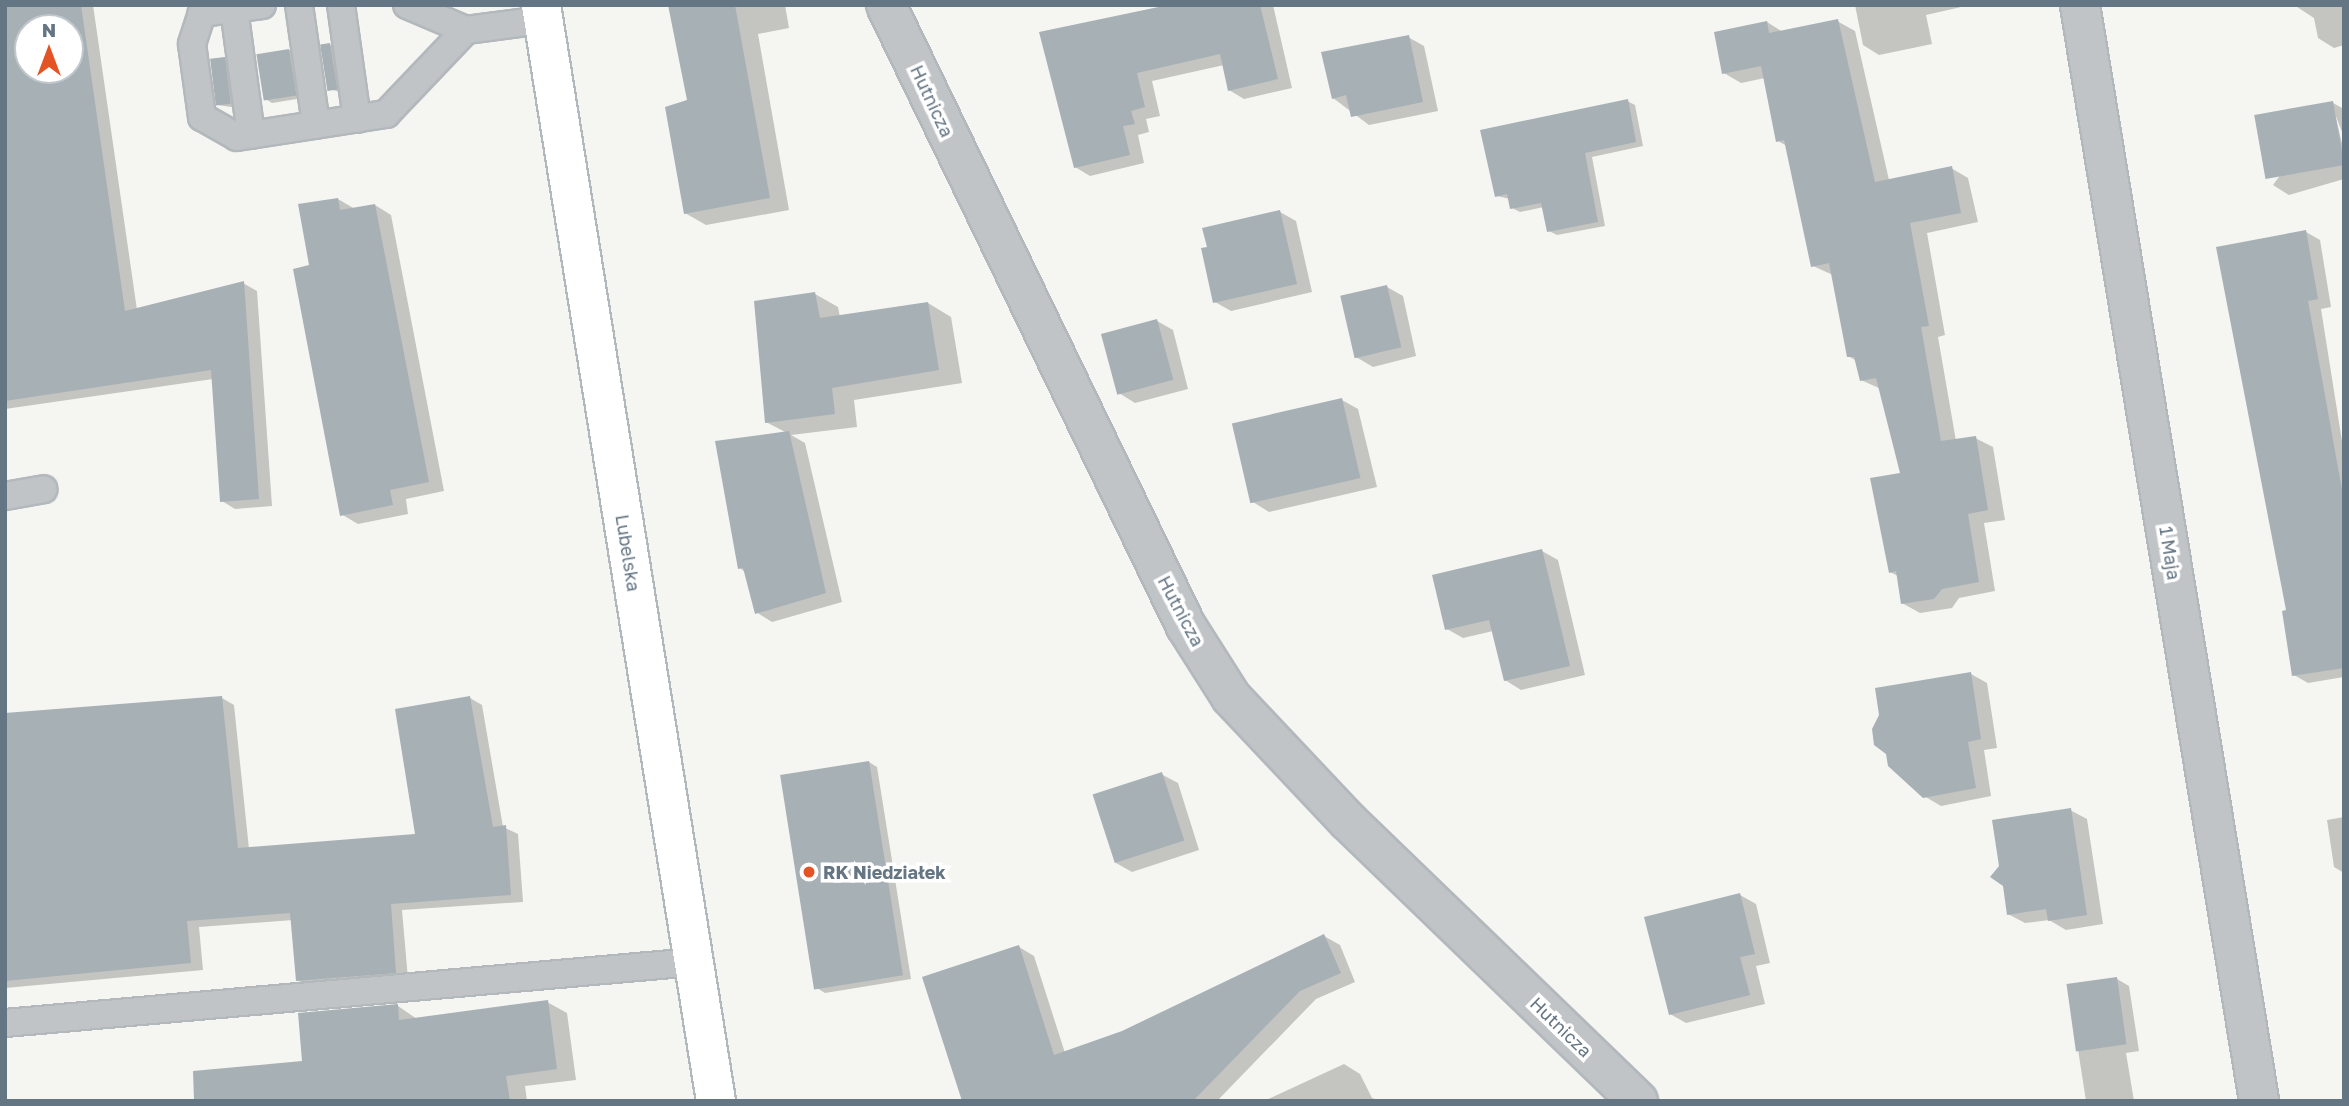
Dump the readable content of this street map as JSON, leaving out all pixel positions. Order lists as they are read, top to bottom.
{
  "streets": {
    "main road": ["Lubelska"],
    "street": ["Hutnicza", "1 Maja"]
  },
  "places": ["RK Niedziałek"],
  "north": "top"
}
